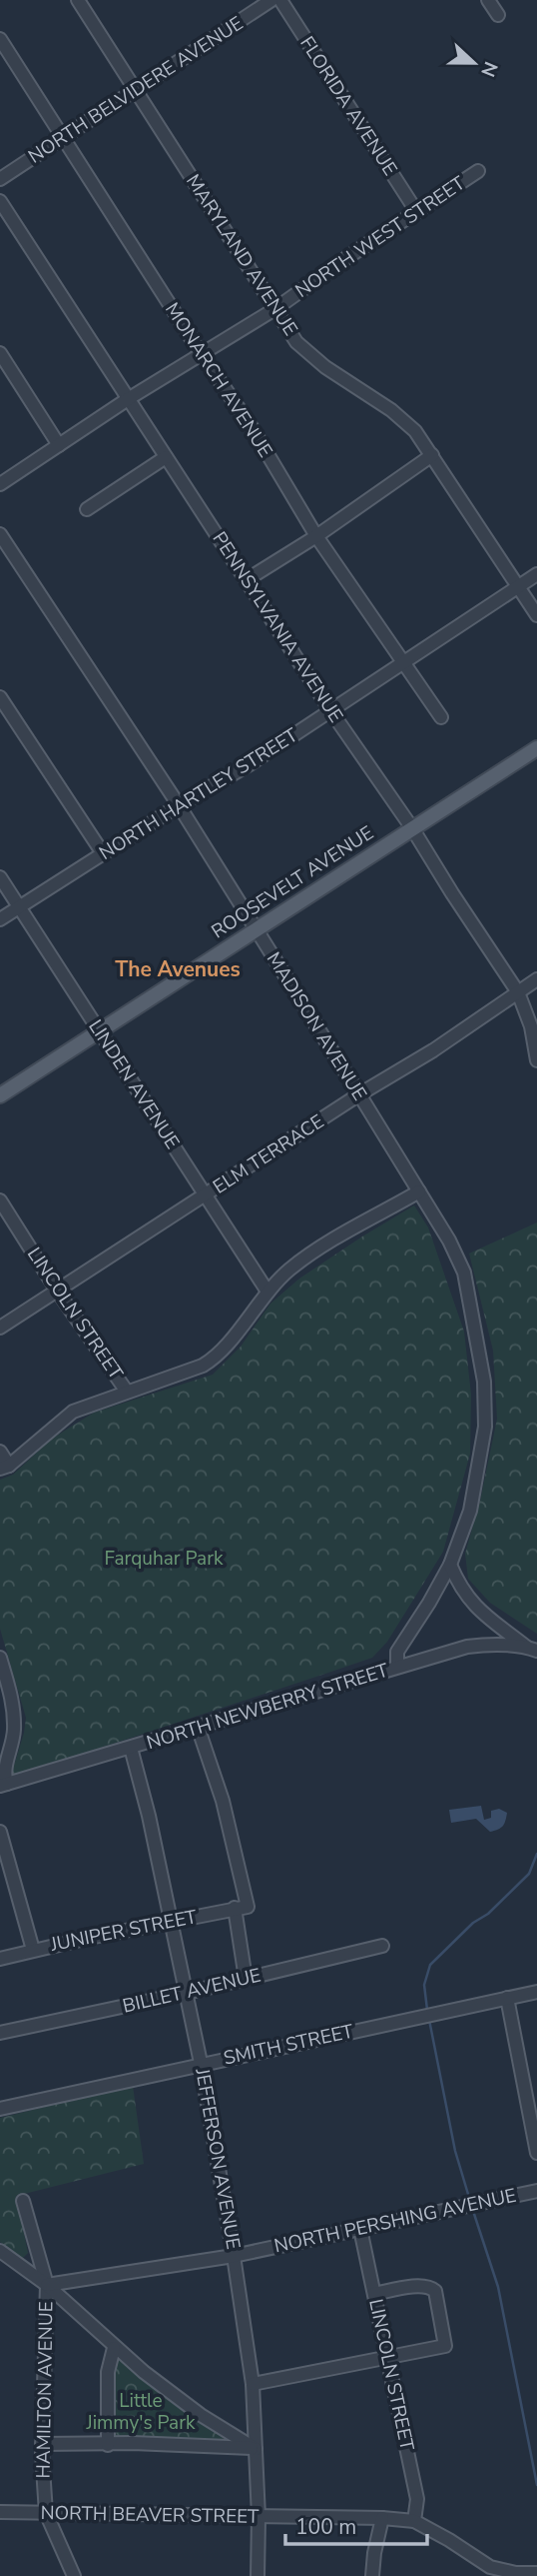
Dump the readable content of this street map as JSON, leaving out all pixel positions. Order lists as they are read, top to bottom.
{
  "streets": {
    "main road": ["ROOSEVELT AVENUE"],
    "street": [
      "NORTH BELVIDERE AVENUE",
      "FLORIDA AVENUE",
      "NORTH WEST STREET",
      "MARYLAND AVENUE",
      "MONARCH AVENUE",
      "PENNSYLVANIA AVENUE",
      "NORTH HARTLEY STREET",
      "MADISON AVENUE",
      "LINDEN AVENUE",
      "ELM TERRACE",
      "LINCOLN STREET",
      "NORTH NEWBERRY STREET",
      "JUNIPER STREET",
      "BILLET AVENUE",
      "SMITH STREET",
      "JEFFERSON AVENUE",
      "NORTH PERSHING AVENUE",
      "HAMILTON AVENUE",
      "NORTH BEAVER STREET"
    ]
  },
  "crossings": [
    ["NORTH BELVIDERE AVENUE", "MARYLAND AVENUE"],
    ["NORTH BELVIDERE AVENUE", "MONARCH AVENUE"],
    ["FLORIDA AVENUE", "NORTH WEST STREET"],
    ["NORTH WEST STREET", "MARYLAND AVENUE"],
    ["NORTH WEST STREET", "MONARCH AVENUE"],
    ["NORTH WEST STREET", "PENNSYLVANIA AVENUE"],
    ["MARYLAND AVENUE", "NORTH HARTLEY STREET"],
    ["MONARCH AVENUE", "NORTH HARTLEY STREET"],
    ["PENNSYLVANIA AVENUE", "NORTH HARTLEY STREET"],
    ["PENNSYLVANIA AVENUE", "ROOSEVELT AVENUE"],
    ["PENNSYLVANIA AVENUE", "ELM TERRACE"],
    ["NORTH HARTLEY STREET", "MADISON AVENUE"],
    ["NORTH HARTLEY STREET", "LINDEN AVENUE"],
    ["ROOSEVELT AVENUE", "MADISON AVENUE"],
    ["ROOSEVELT AVENUE", "LINDEN AVENUE"],
    ["MADISON AVENUE", "ELM TERRACE"],
    ["MADISON AVENUE", "NORTH NEWBERRY STREET"],
    ["LINDEN AVENUE", "ELM TERRACE"],
    ["ELM TERRACE", "LINCOLN STREET"],
    ["LINCOLN STREET", "NORTH PERSHING AVENUE"],
    ["LINCOLN STREET", "NORTH BEAVER STREET"],
    ["NORTH NEWBERRY STREET", "JUNIPER STREET"],
    ["NORTH NEWBERRY STREET", "JEFFERSON AVENUE"],
    ["JUNIPER STREET", "JEFFERSON AVENUE"],
    ["BILLET AVENUE", "JEFFERSON AVENUE"],
    ["SMITH STREET", "JEFFERSON AVENUE"],
    ["JEFFERSON AVENUE", "NORTH PERSHING AVENUE"],
    ["JEFFERSON AVENUE", "NORTH BEAVER STREET"],
    ["NORTH PERSHING AVENUE", "HAMILTON AVENUE"],
    ["HAMILTON AVENUE", "NORTH BEAVER STREET"]
  ],
  "districts": ["The Avenues"],
  "parks": ["Farquhar Park", "Little Jimmy's Park"],
  "scale_bar": "100 m",
  "north": "right"
}
